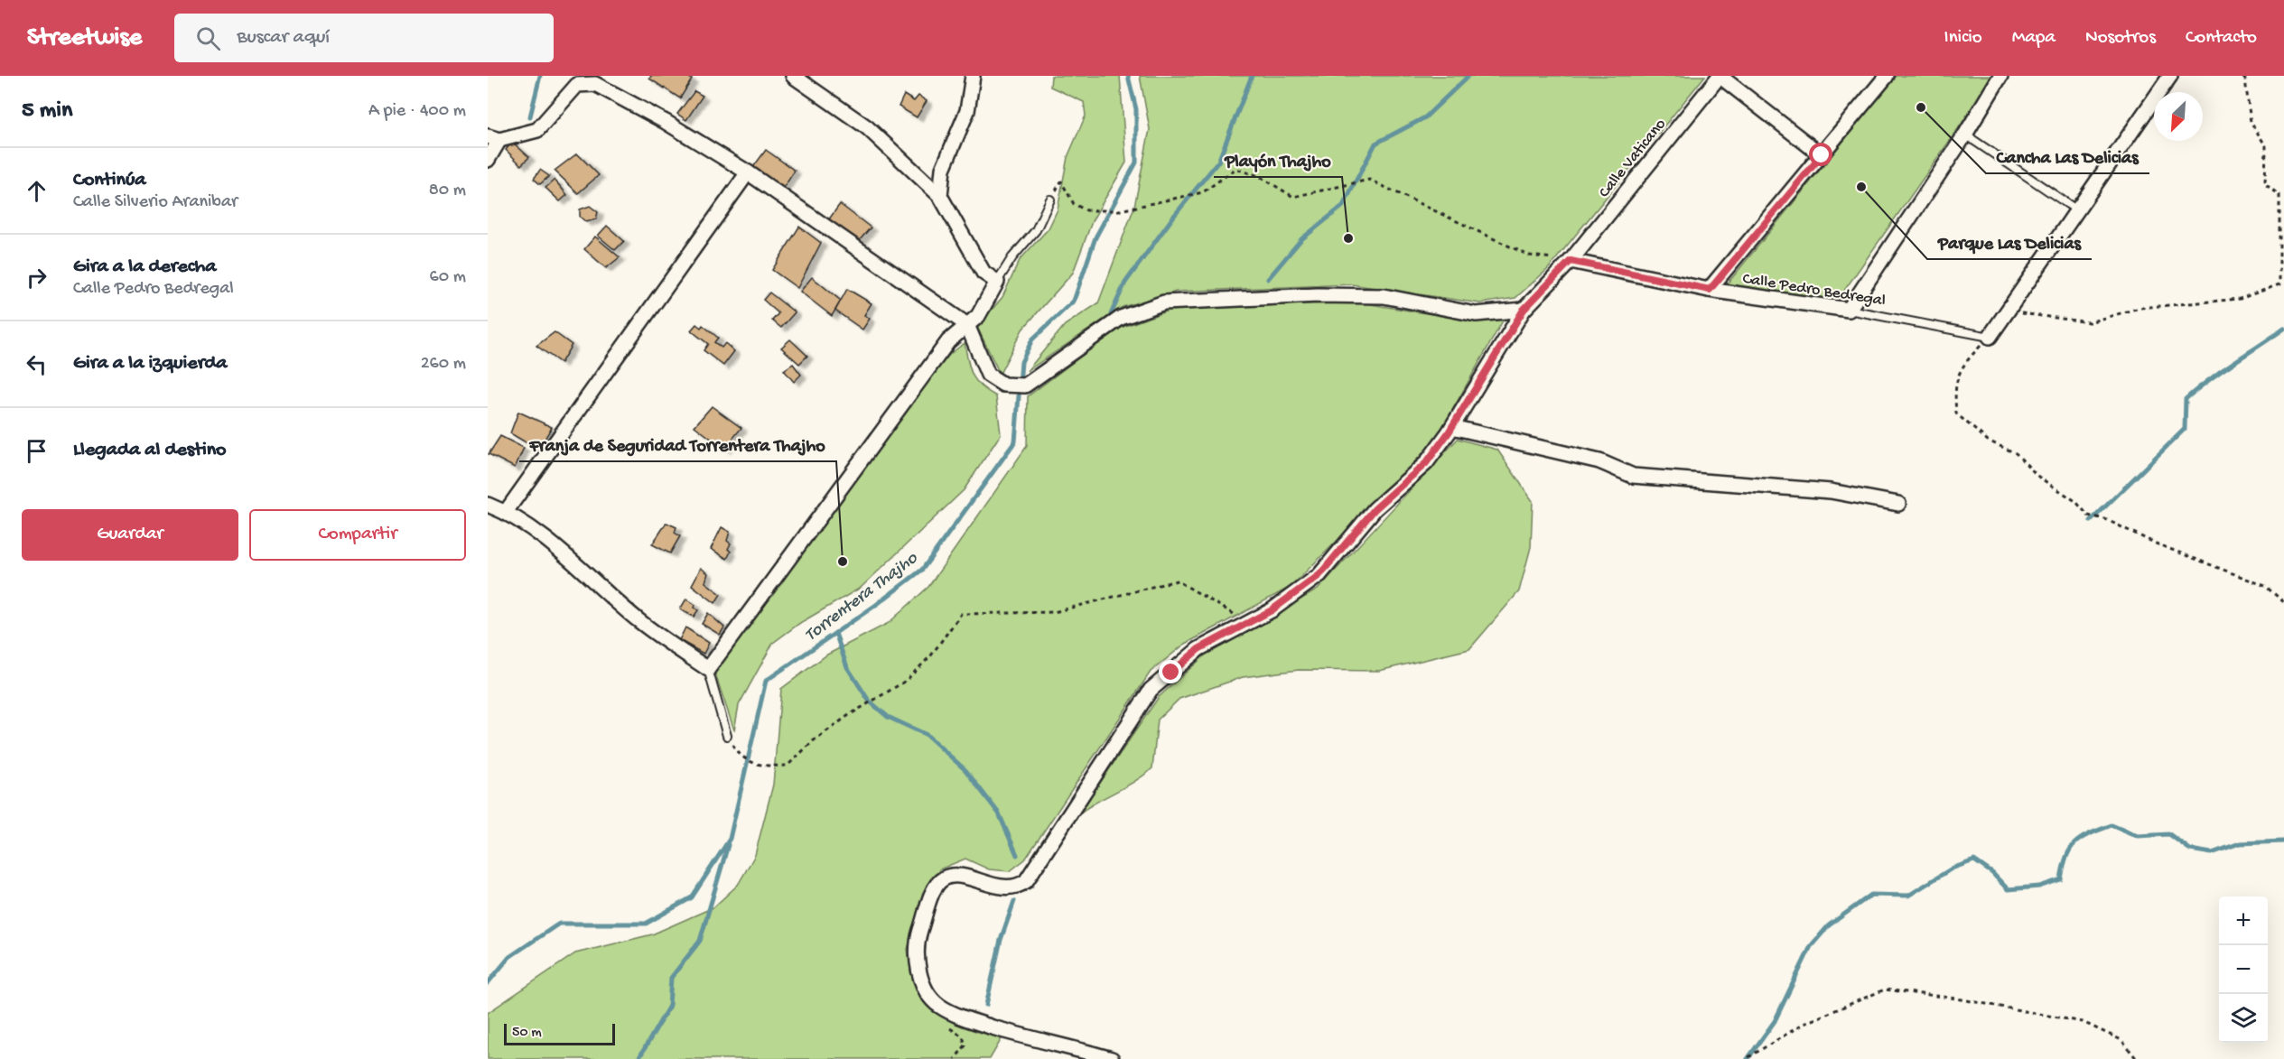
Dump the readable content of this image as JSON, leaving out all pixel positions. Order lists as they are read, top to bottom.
{
  "streets": {
    "street": ["Calle Vaticano", "Calle Pedro Bedregal"]
  },
  "crossings": [
    ["Calle Vaticano", "Calle Pedro Bedregal"]
  ],
  "water": ["Torrentera Thajho"],
  "places": [
    "Cancha Las Delicias",
    "Parque Las Delicias",
    "Playón Thajho",
    "Franja de Seguridad Torrentera Thajho"
  ],
  "scale_bar": "50 m",
  "north": "bottom left",
  "page": {
    "header": "Streetwise",
    "search": "Buscar aquí",
    "nav": [
      "Inicio",
      "Mapa",
      "Nosotros",
      "Contacto"
    ],
    "heading": ["5 min", "A pie · 400 m"],
    "list": [
      ["Continúa", "Calle Silverio Aranibar", "80 m"],
      ["Gira a la derecha", "Calle Pedro Bedregal", "60 m"],
      ["Gira a la izquierda", "260 m"],
      "Llegada al destino"
    ],
    "buttons": ["Guardar", "Compartir"],
    "map_buttons": ["+", "−"],
    "scale": "50 m"
  }
}
